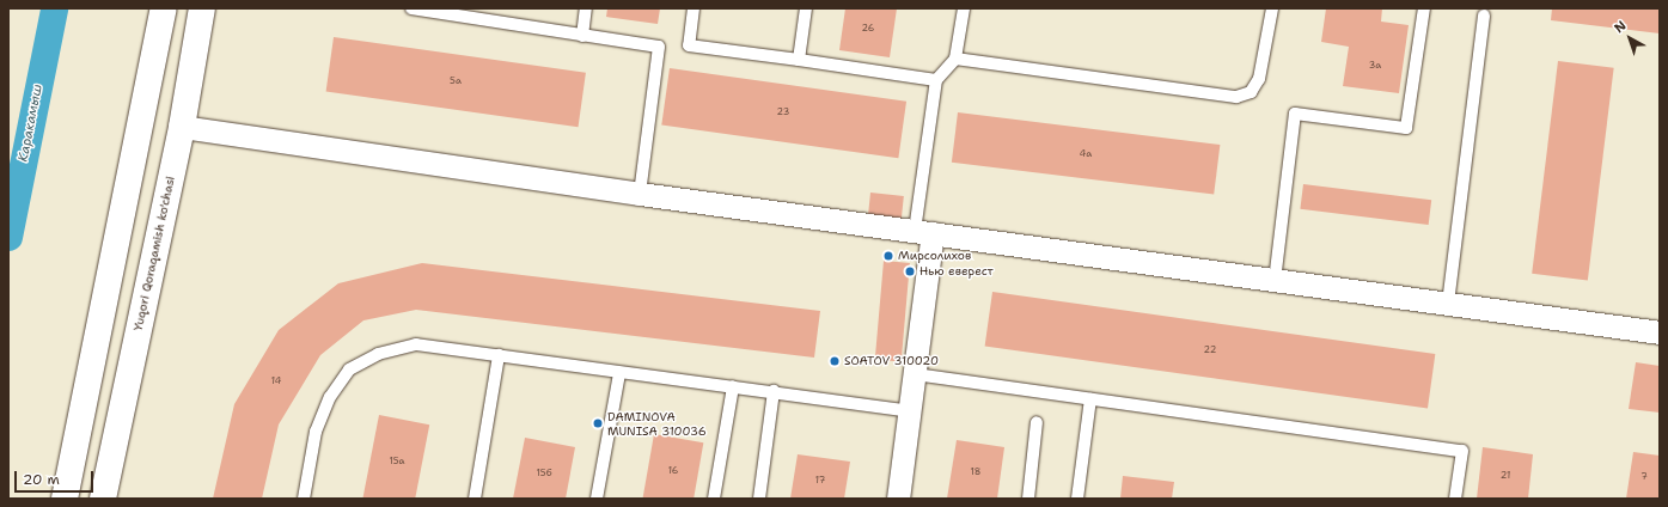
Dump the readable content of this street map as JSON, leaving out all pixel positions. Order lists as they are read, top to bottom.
{
  "streets": {
    "main road": ["Yuqori Qoraqamish ko'chasi"]
  },
  "water": ["Каракамыш"],
  "places": [
    "Мирсолихов",
    "Нью еверест",
    "SOATOV 310020",
    "DAMINOVA MUNISA 310036"
  ],
  "house_numbers": [
    "26",
    "3а",
    "5а",
    "23",
    "4а",
    "22",
    "14",
    "15a",
    "16",
    "18",
    "15б",
    "21",
    "7",
    "17"
  ],
  "scale_bar": "20 m",
  "north": "top left"
}
